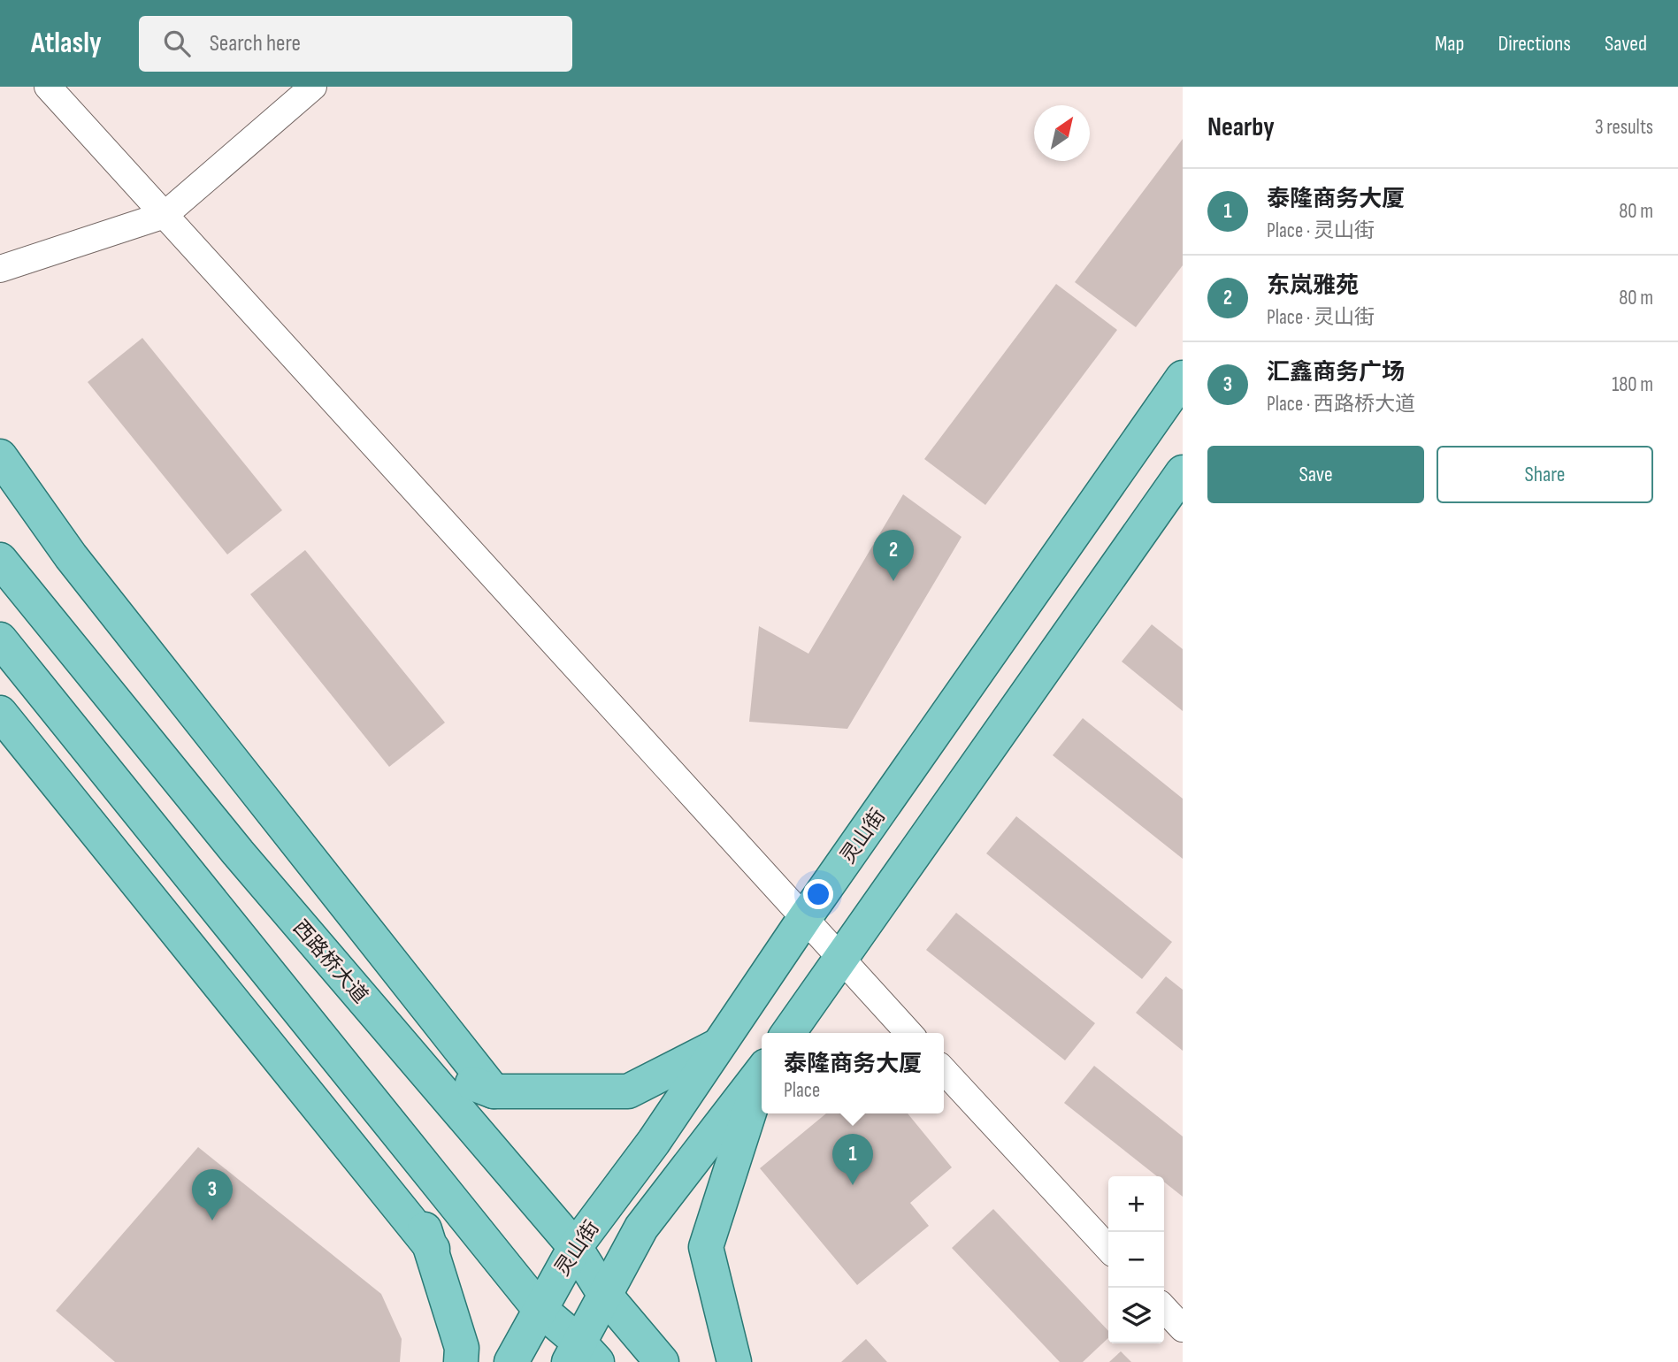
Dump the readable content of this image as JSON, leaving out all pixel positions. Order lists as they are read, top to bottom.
{
  "streets": {
    "main road": ["灵山街", "西路桥大道"]
  },
  "crossings": [
    ["灵山街", "西路桥大道"]
  ],
  "north": "top right",
  "page": {
    "header": "Atlasly",
    "search": "Search here",
    "nav": ["Map", "Directions", "Saved"],
    "heading": ["Nearby", "3 results"],
    "list": [
      {
        "mark": "1",
        "name": "泰隆商务大厦",
        "note": "Place · 灵山街",
        "value": "80 m"
      },
      {
        "mark": "2",
        "name": "东岚雅苑",
        "note": "Place · 灵山街",
        "value": "80 m"
      },
      {
        "mark": "3",
        "name": "汇鑫商务广场",
        "note": "Place · 西路桥大道",
        "value": "180 m"
      }
    ],
    "buttons": ["Save", "Share"],
    "pins": ["2", "1", "3"],
    "popup": ["泰隆商务大厦", "Place"],
    "map_buttons": ["+", "−"]
  }
}
